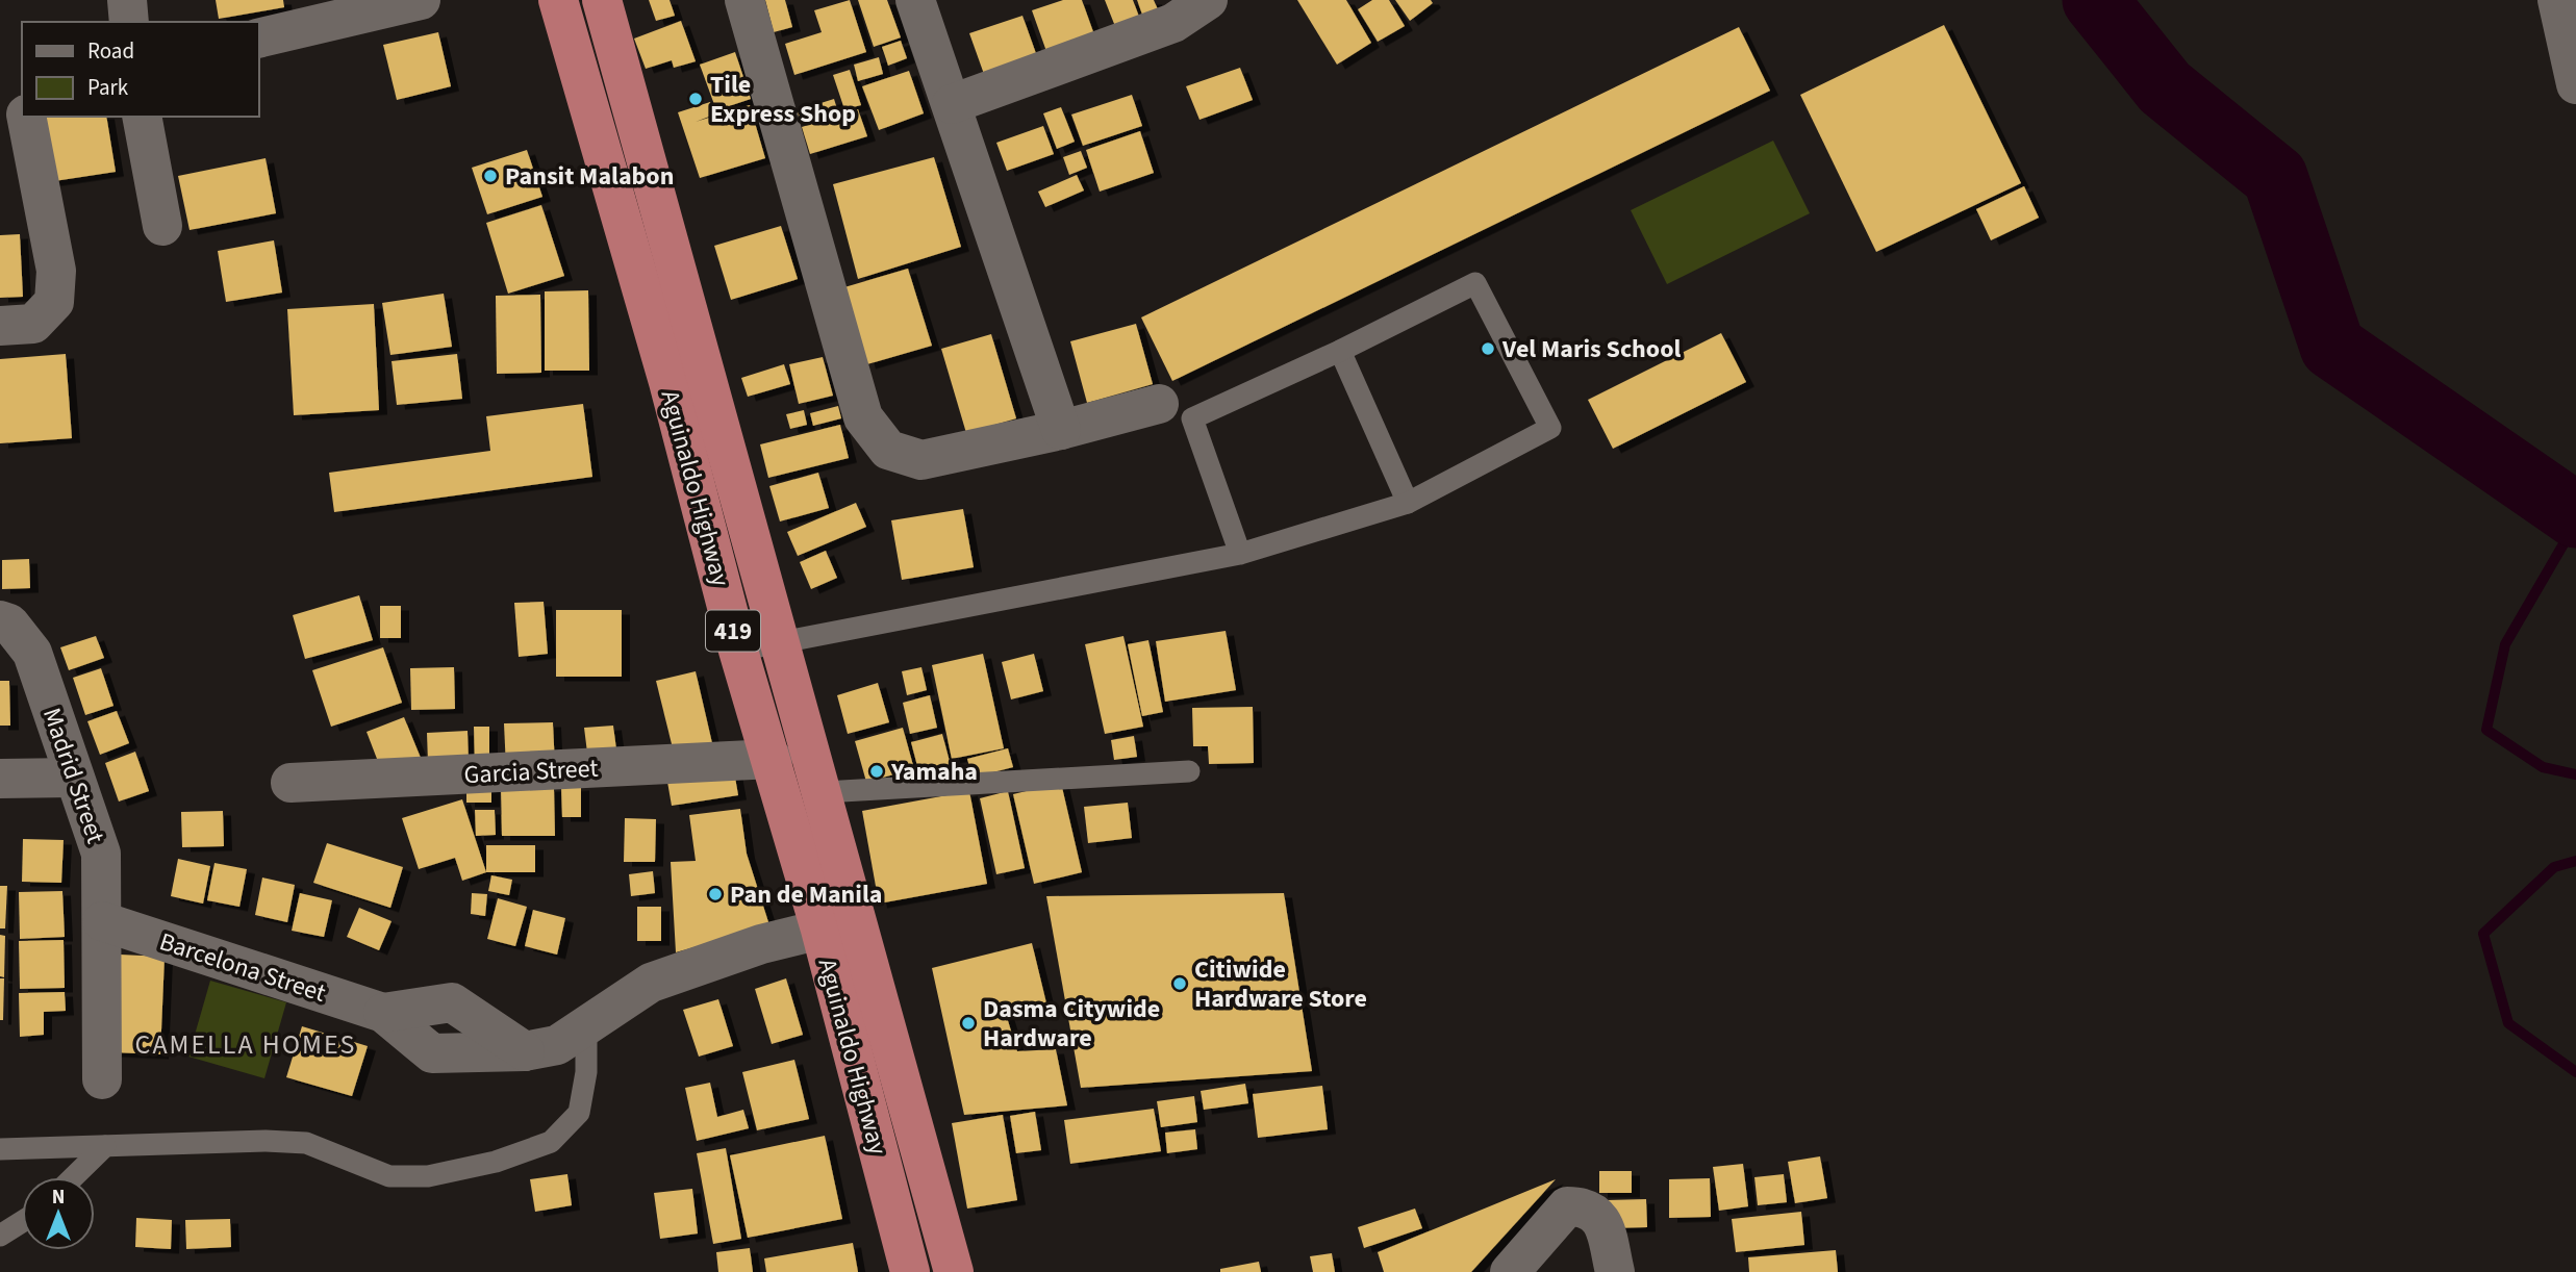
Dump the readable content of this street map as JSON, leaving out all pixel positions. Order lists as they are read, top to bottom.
{
  "streets": {
    "highway": ["Aguinaldo Highway", "419"],
    "street": ["Garcia Street", "Madrid Street", "Barcelona Street"]
  },
  "crossings": [
    ["Aguinaldo Highway", "Garcia Street"],
    ["Aguinaldo Highway", "Barcelona Street"],
    ["Madrid Street", "Barcelona Street"]
  ],
  "districts": ["CAMELLA HOMES"],
  "places": [
    "Tile Express Shop",
    "Pansit Malabon",
    "Vel Maris School",
    "Yamaha",
    "Pan de Manila",
    "Citiwide Hardware Store",
    "Dasma Citywide Hardware"
  ],
  "legend": ["Road", "Park"],
  "north": "top"
}
